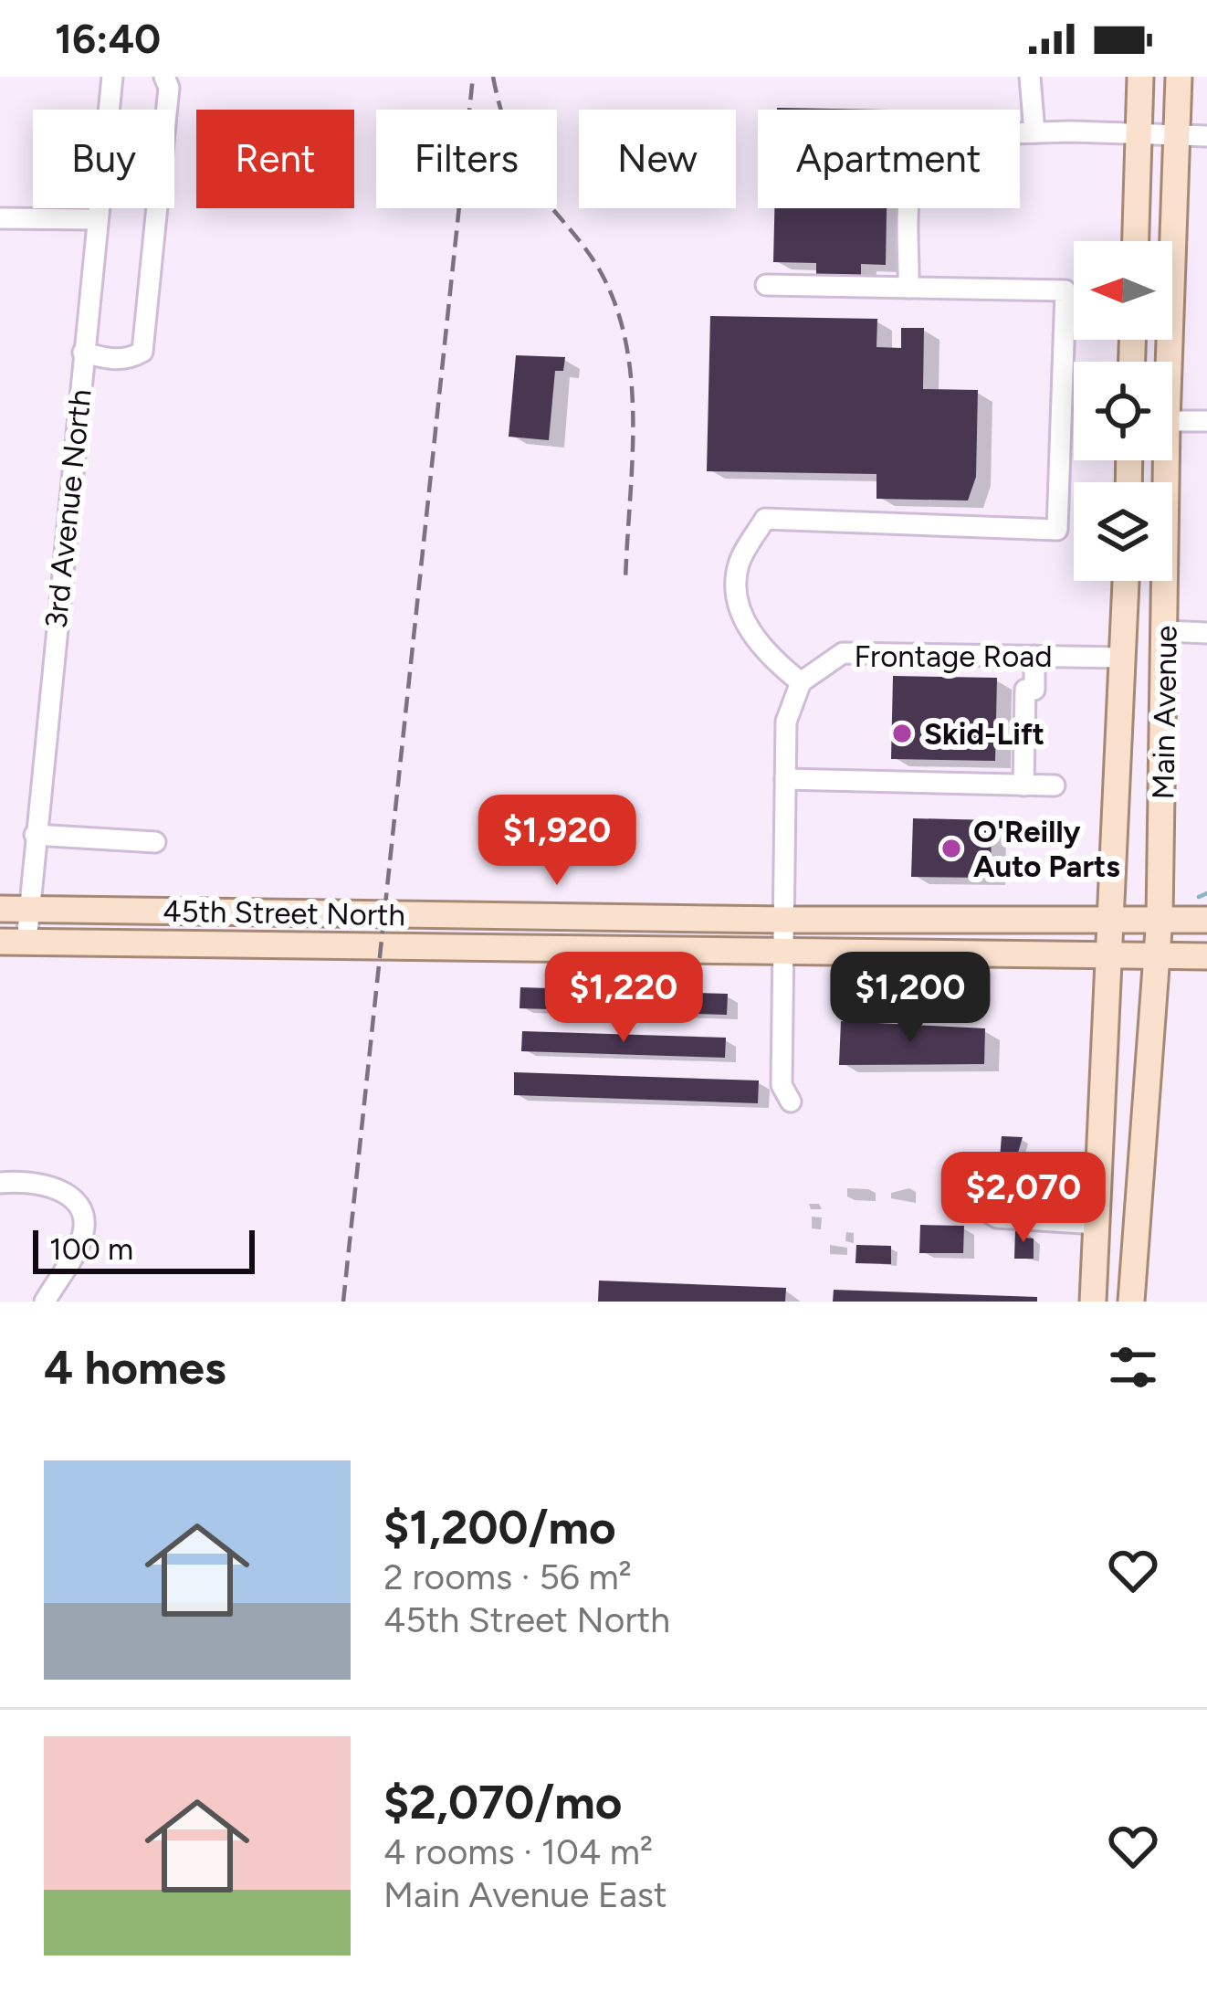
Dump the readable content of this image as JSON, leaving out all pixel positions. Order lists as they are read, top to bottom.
{
  "streets": {
    "main road": ["Main Avenue", "45th Street North"],
    "street": ["3rd Avenue North", "Frontage Road"]
  },
  "crossings": [
    ["3rd Avenue North", "45th Street North"],
    ["Frontage Road", "Main Avenue"],
    ["Main Avenue", "45th Street North"]
  ],
  "places": ["Skid-Lift", "O'Reilly Auto Parts"],
  "scale_bar": "100 m",
  "north": "left",
  "page": {
    "status": "16:40",
    "chip": [
      "Buy",
      "Rent",
      "Filters",
      "New",
      "Apartment"
    ],
    "price": [
      "$1,920",
      "$1,220",
      "$1,200",
      "$2,070"
    ],
    "scale": "100 m",
    "heading": "4 homes",
    "list": [
      {
        "name": "$1,200/mo",
        "note": "2 rooms · 56 m² · 45th Street North"
      },
      {
        "name": "$2,070/mo",
        "note": "4 rooms · 104 m² · Main Avenue East"
      }
    ]
  }
}
